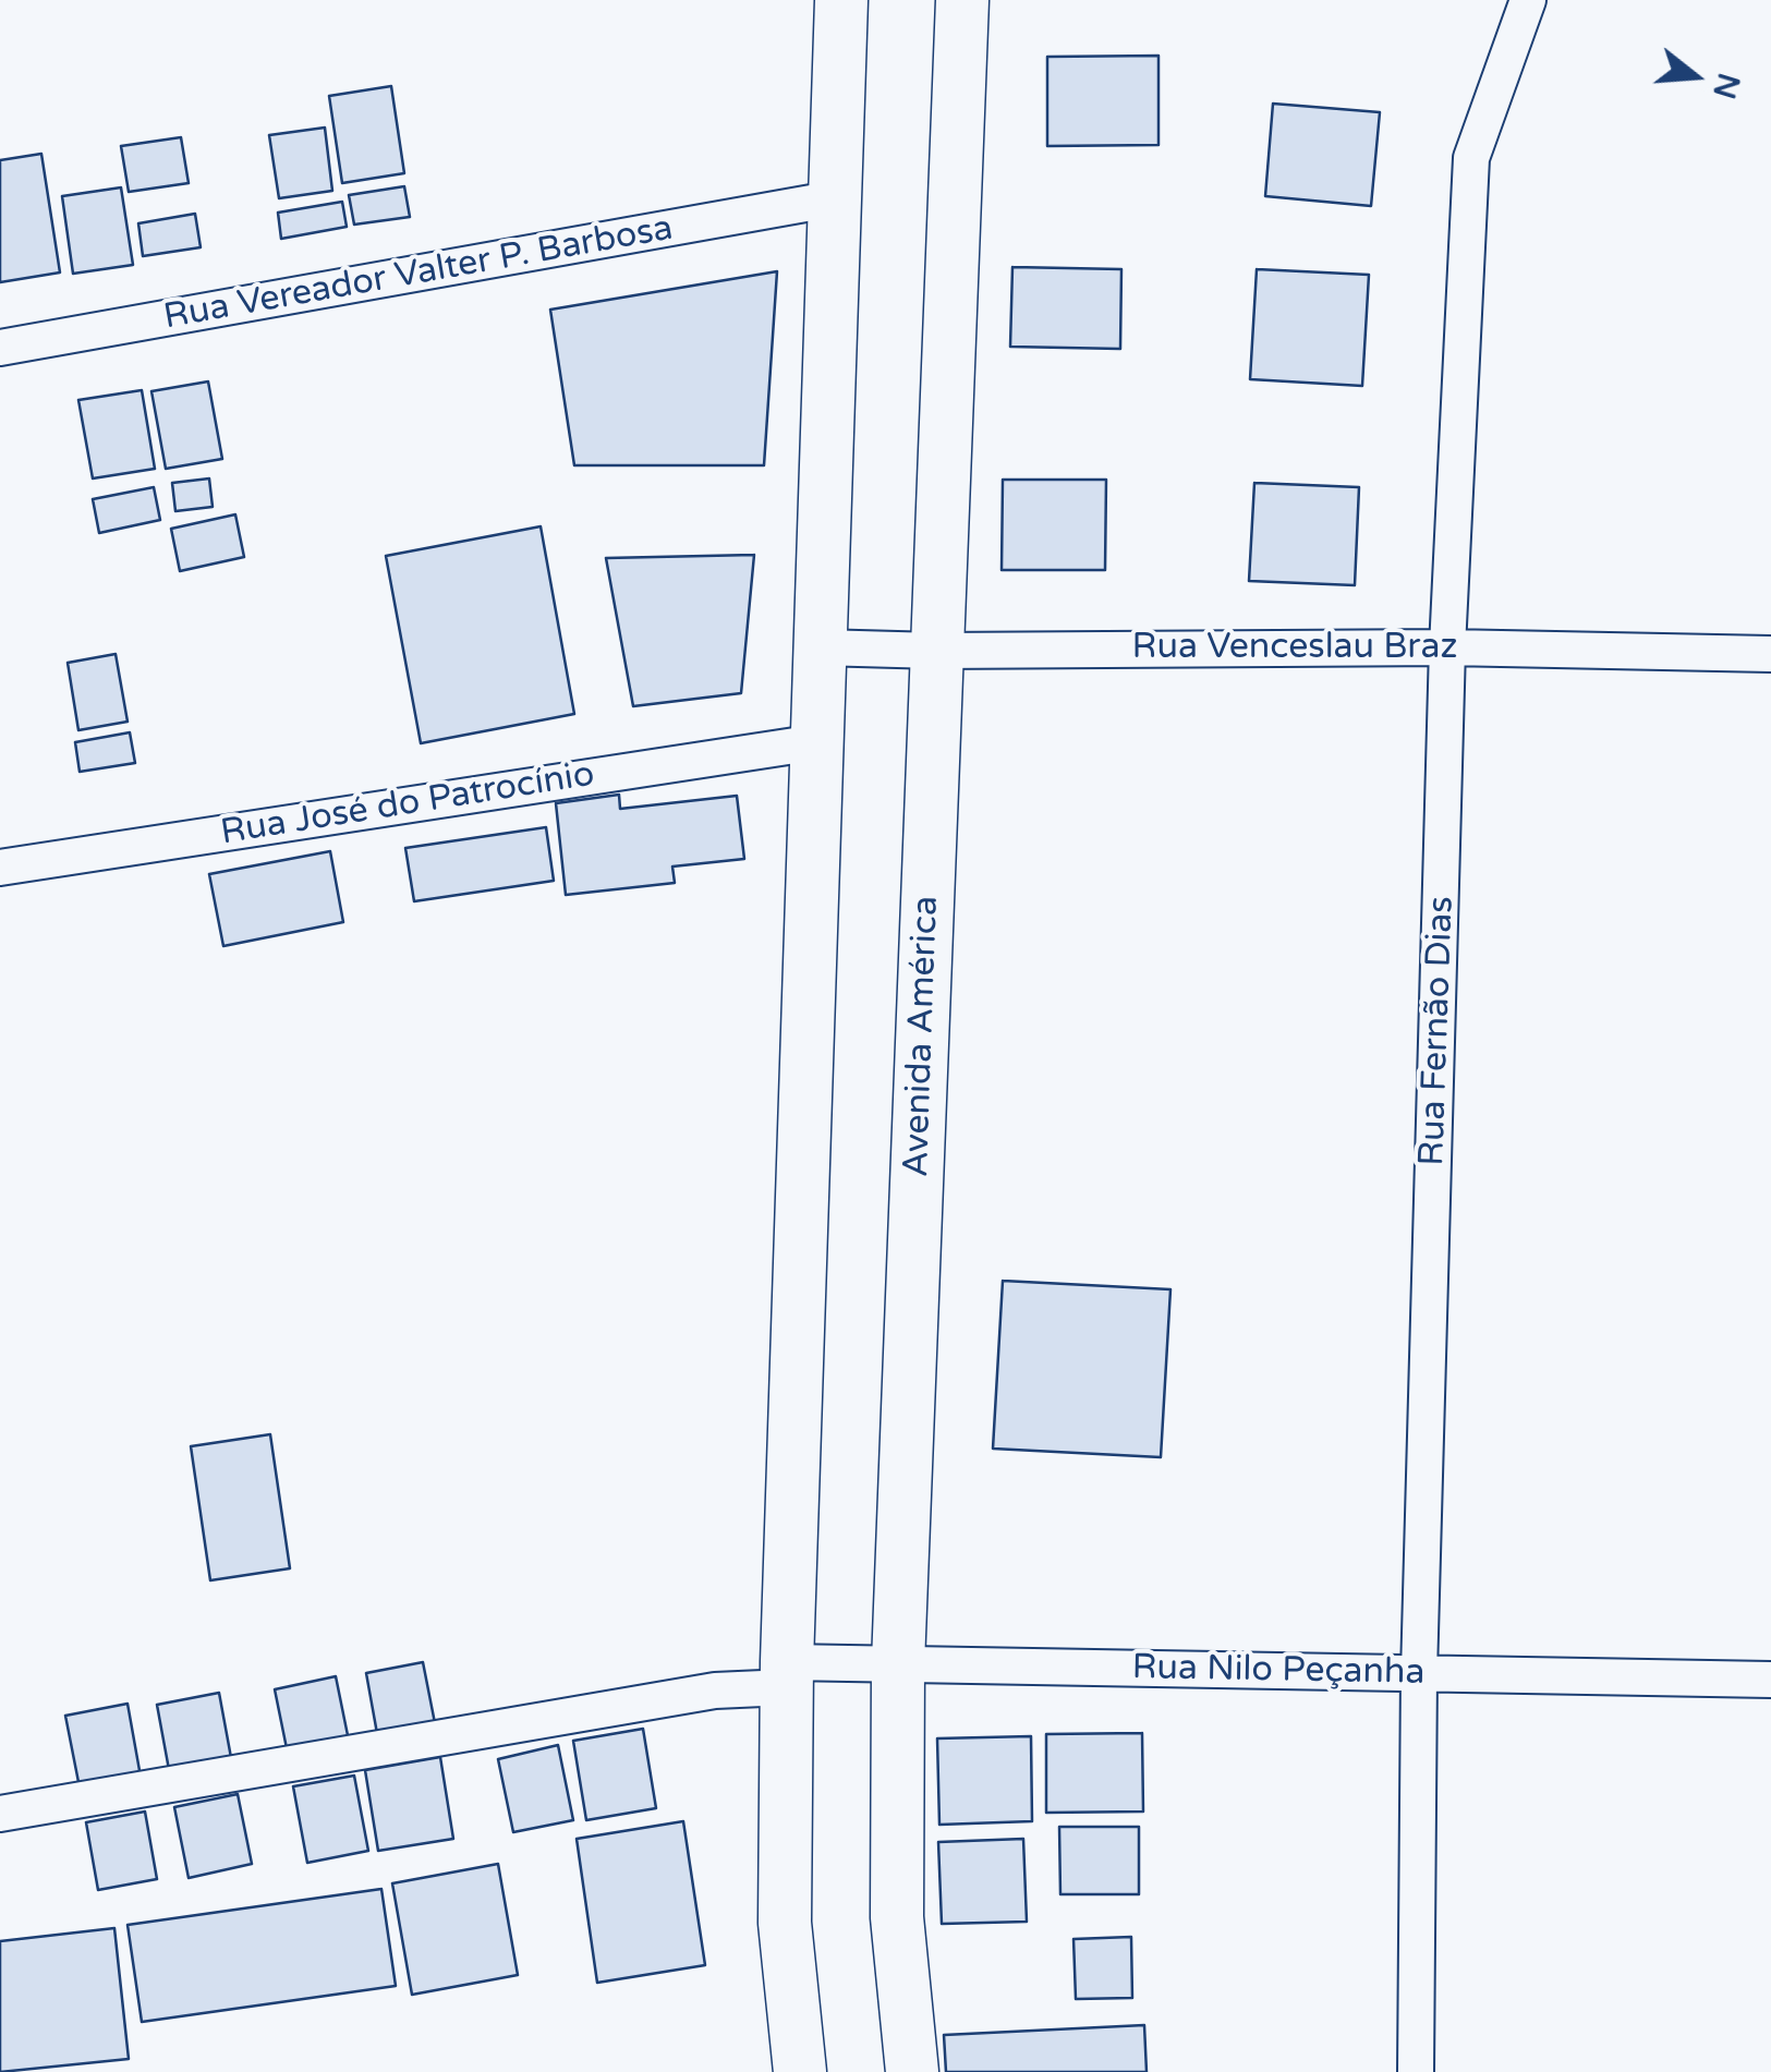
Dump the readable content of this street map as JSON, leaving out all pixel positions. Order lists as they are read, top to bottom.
{
  "streets": {
    "main road": ["Avenida América"],
    "street": [
      "Rua Vereador Valter P. Barbosa",
      "Rua Venceslau Braz",
      "Rua José do Patrocínio",
      "Rua Fernão Dias",
      "Rua Nilo Peçanha"
    ]
  },
  "crossings": [
    ["Rua Venceslau Braz", "Rua Fernão Dias"],
    ["Rua Venceslau Braz", "Avenida América"],
    ["Rua Fernão Dias", "Rua Nilo Peçanha"],
    ["Avenida América", "Rua Nilo Peçanha"]
  ],
  "north": "right"
}
